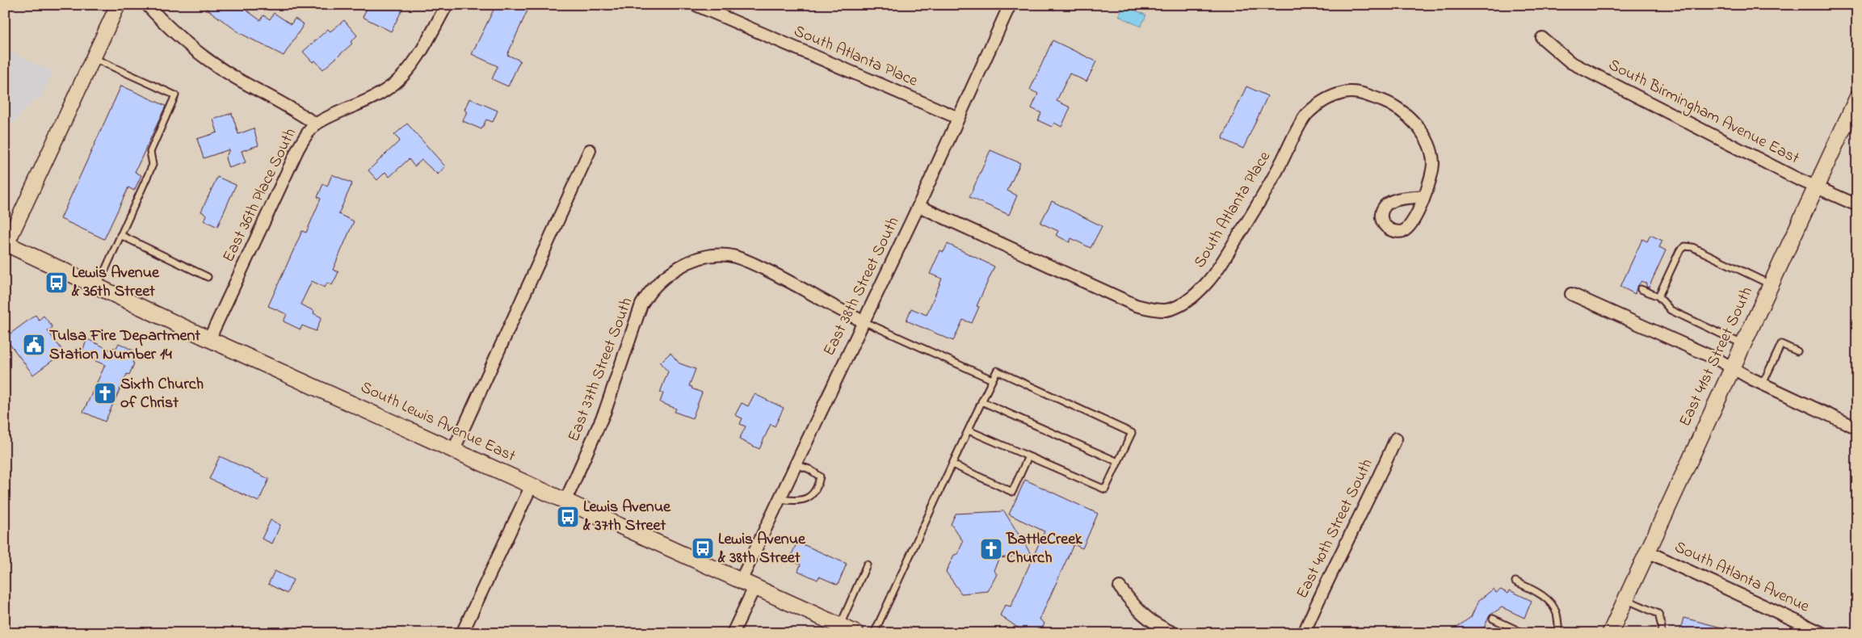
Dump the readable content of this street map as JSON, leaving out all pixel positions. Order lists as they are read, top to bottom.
{
  "streets": {
    "main road": ["East 41st Street South", "South Lewis Avenue East"],
    "street": [
      "South Atlanta Place",
      "South Birmingham Avenue East",
      "East 36th Place South",
      "East 38th Street South",
      "East 37th Street South",
      "East 40th Street South",
      "South Atlanta Avenue"
    ]
  },
  "crossings": [
    ["South Atlanta Place", "East 38th Street South"],
    ["South Birmingham Avenue East", "East 41st Street South"],
    ["East 36th Place South", "South Lewis Avenue East"],
    ["East 38th Street South", "East 37th Street South"],
    ["East 38th Street South", "South Lewis Avenue East"],
    ["East 41st Street South", "South Atlanta Avenue"],
    ["East 37th Street South", "South Lewis Avenue East"]
  ],
  "places": {
    "bus stop": ["Lewis Avenue & 36th Street", "Lewis Avenue & 37th Street", "Lewis Avenue & 38th Street"],
    "public building": ["Tulsa Fire Department Station Number 14"],
    "church": ["Sixth Church of Christ", "BattleCreek Church"]
  }
}
